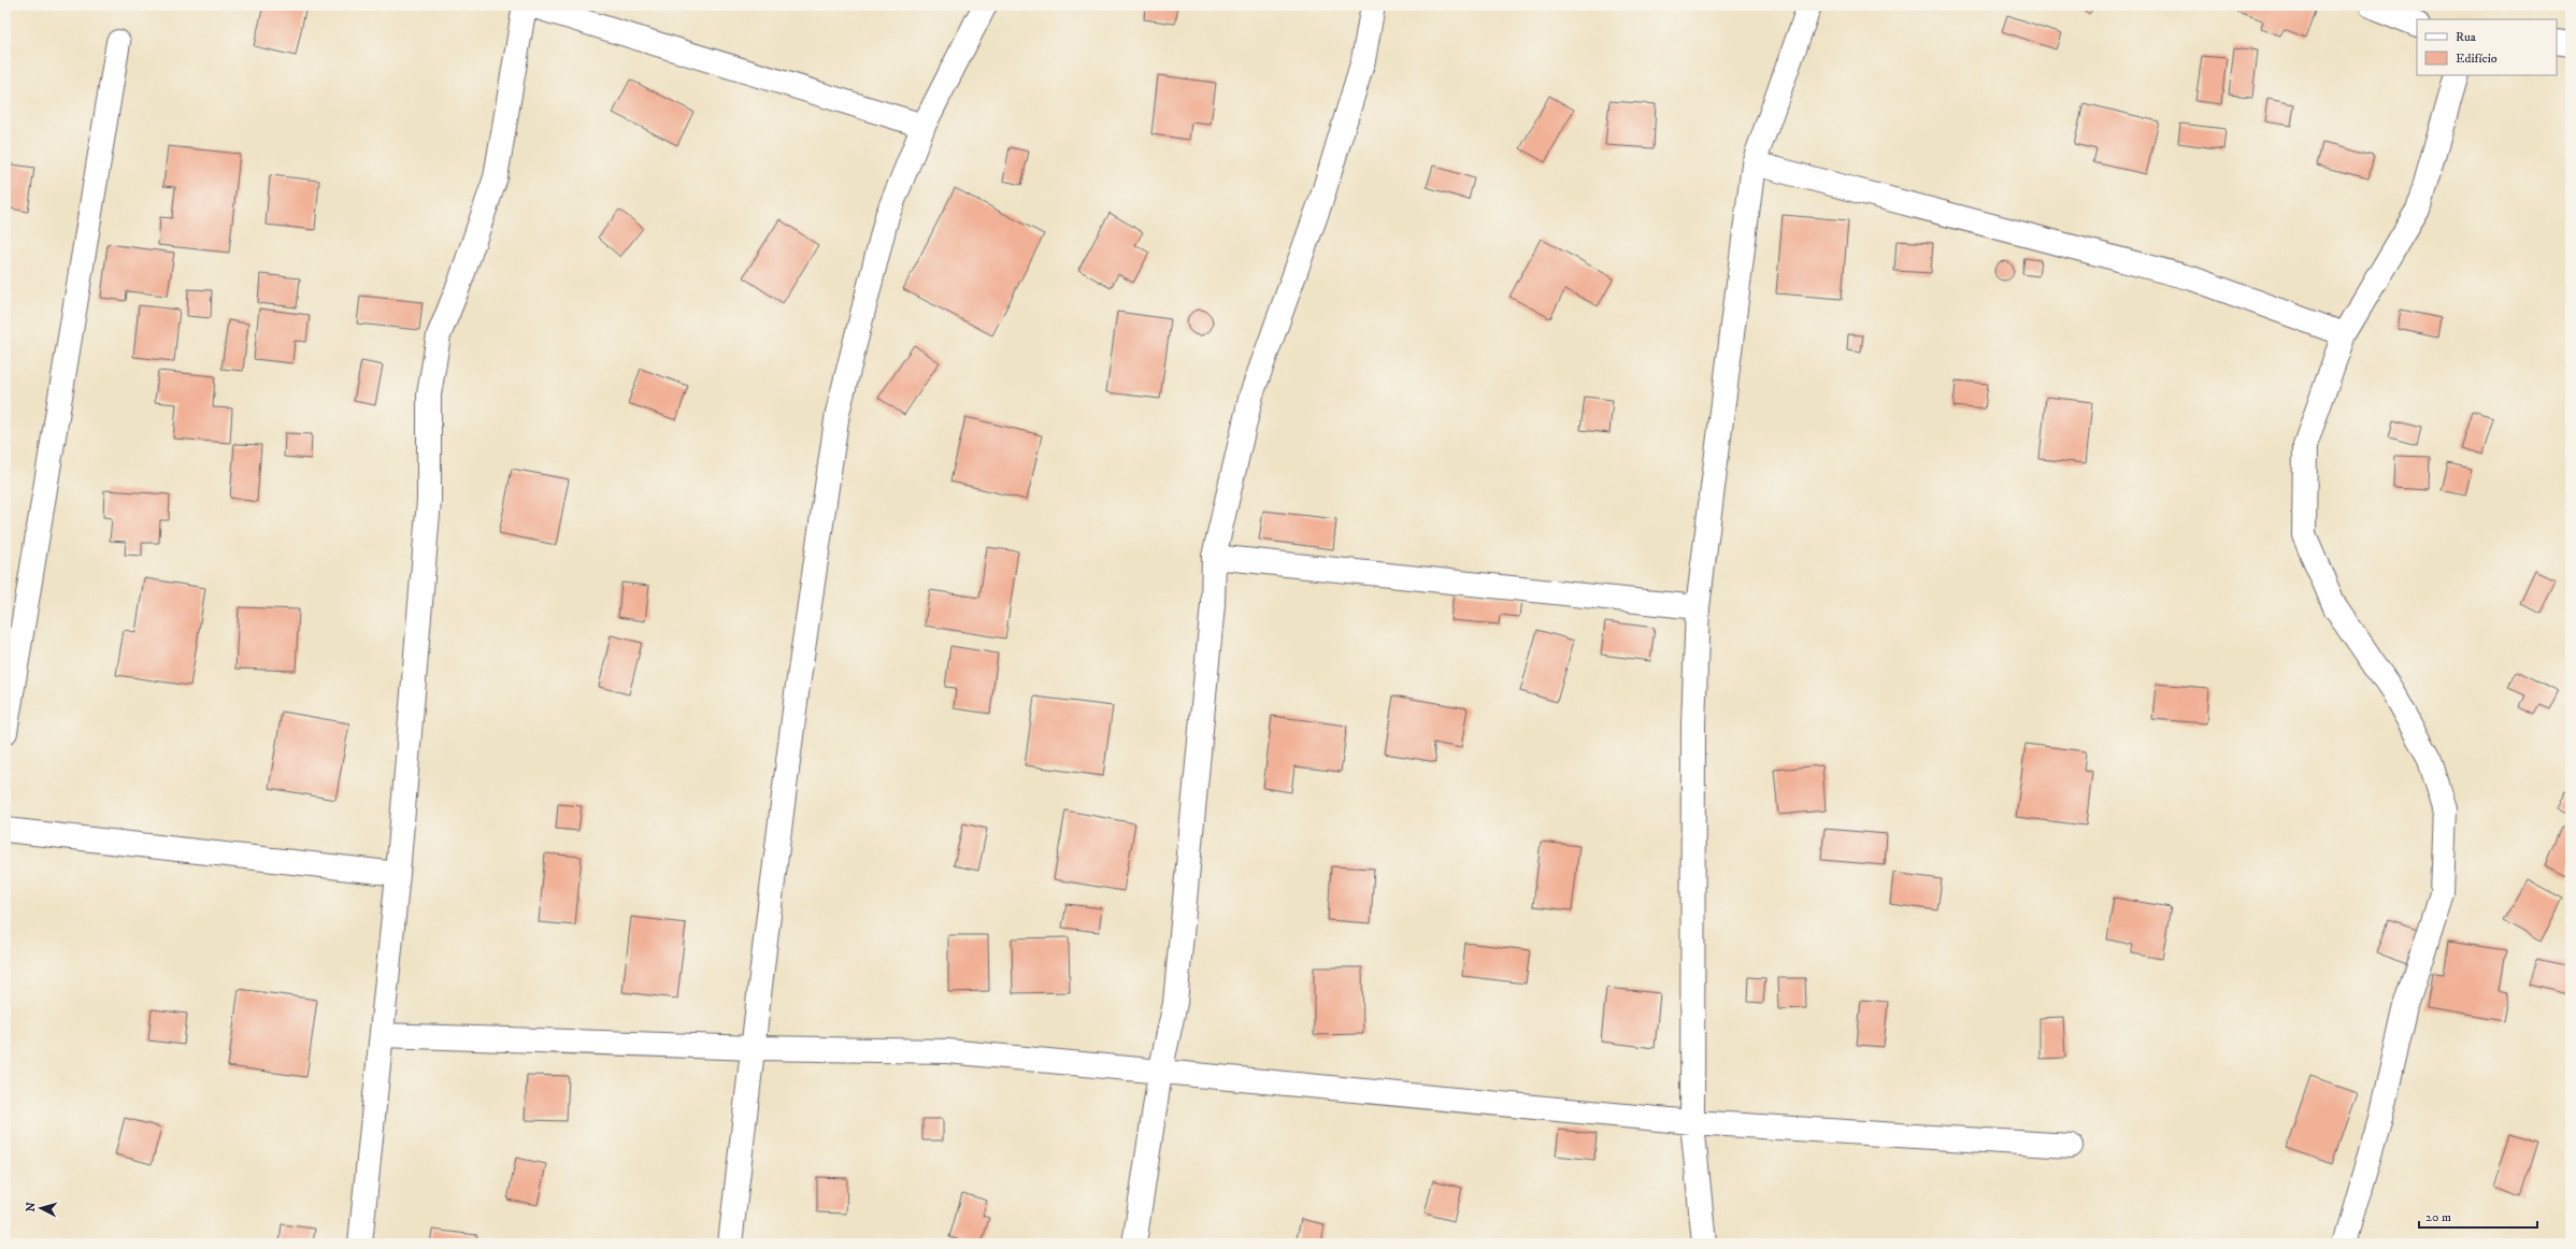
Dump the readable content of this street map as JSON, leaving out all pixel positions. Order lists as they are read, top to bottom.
{
  "legend": ["Rua", "Edifício"],
  "scale_bar": "20 m",
  "north": "left"
}
